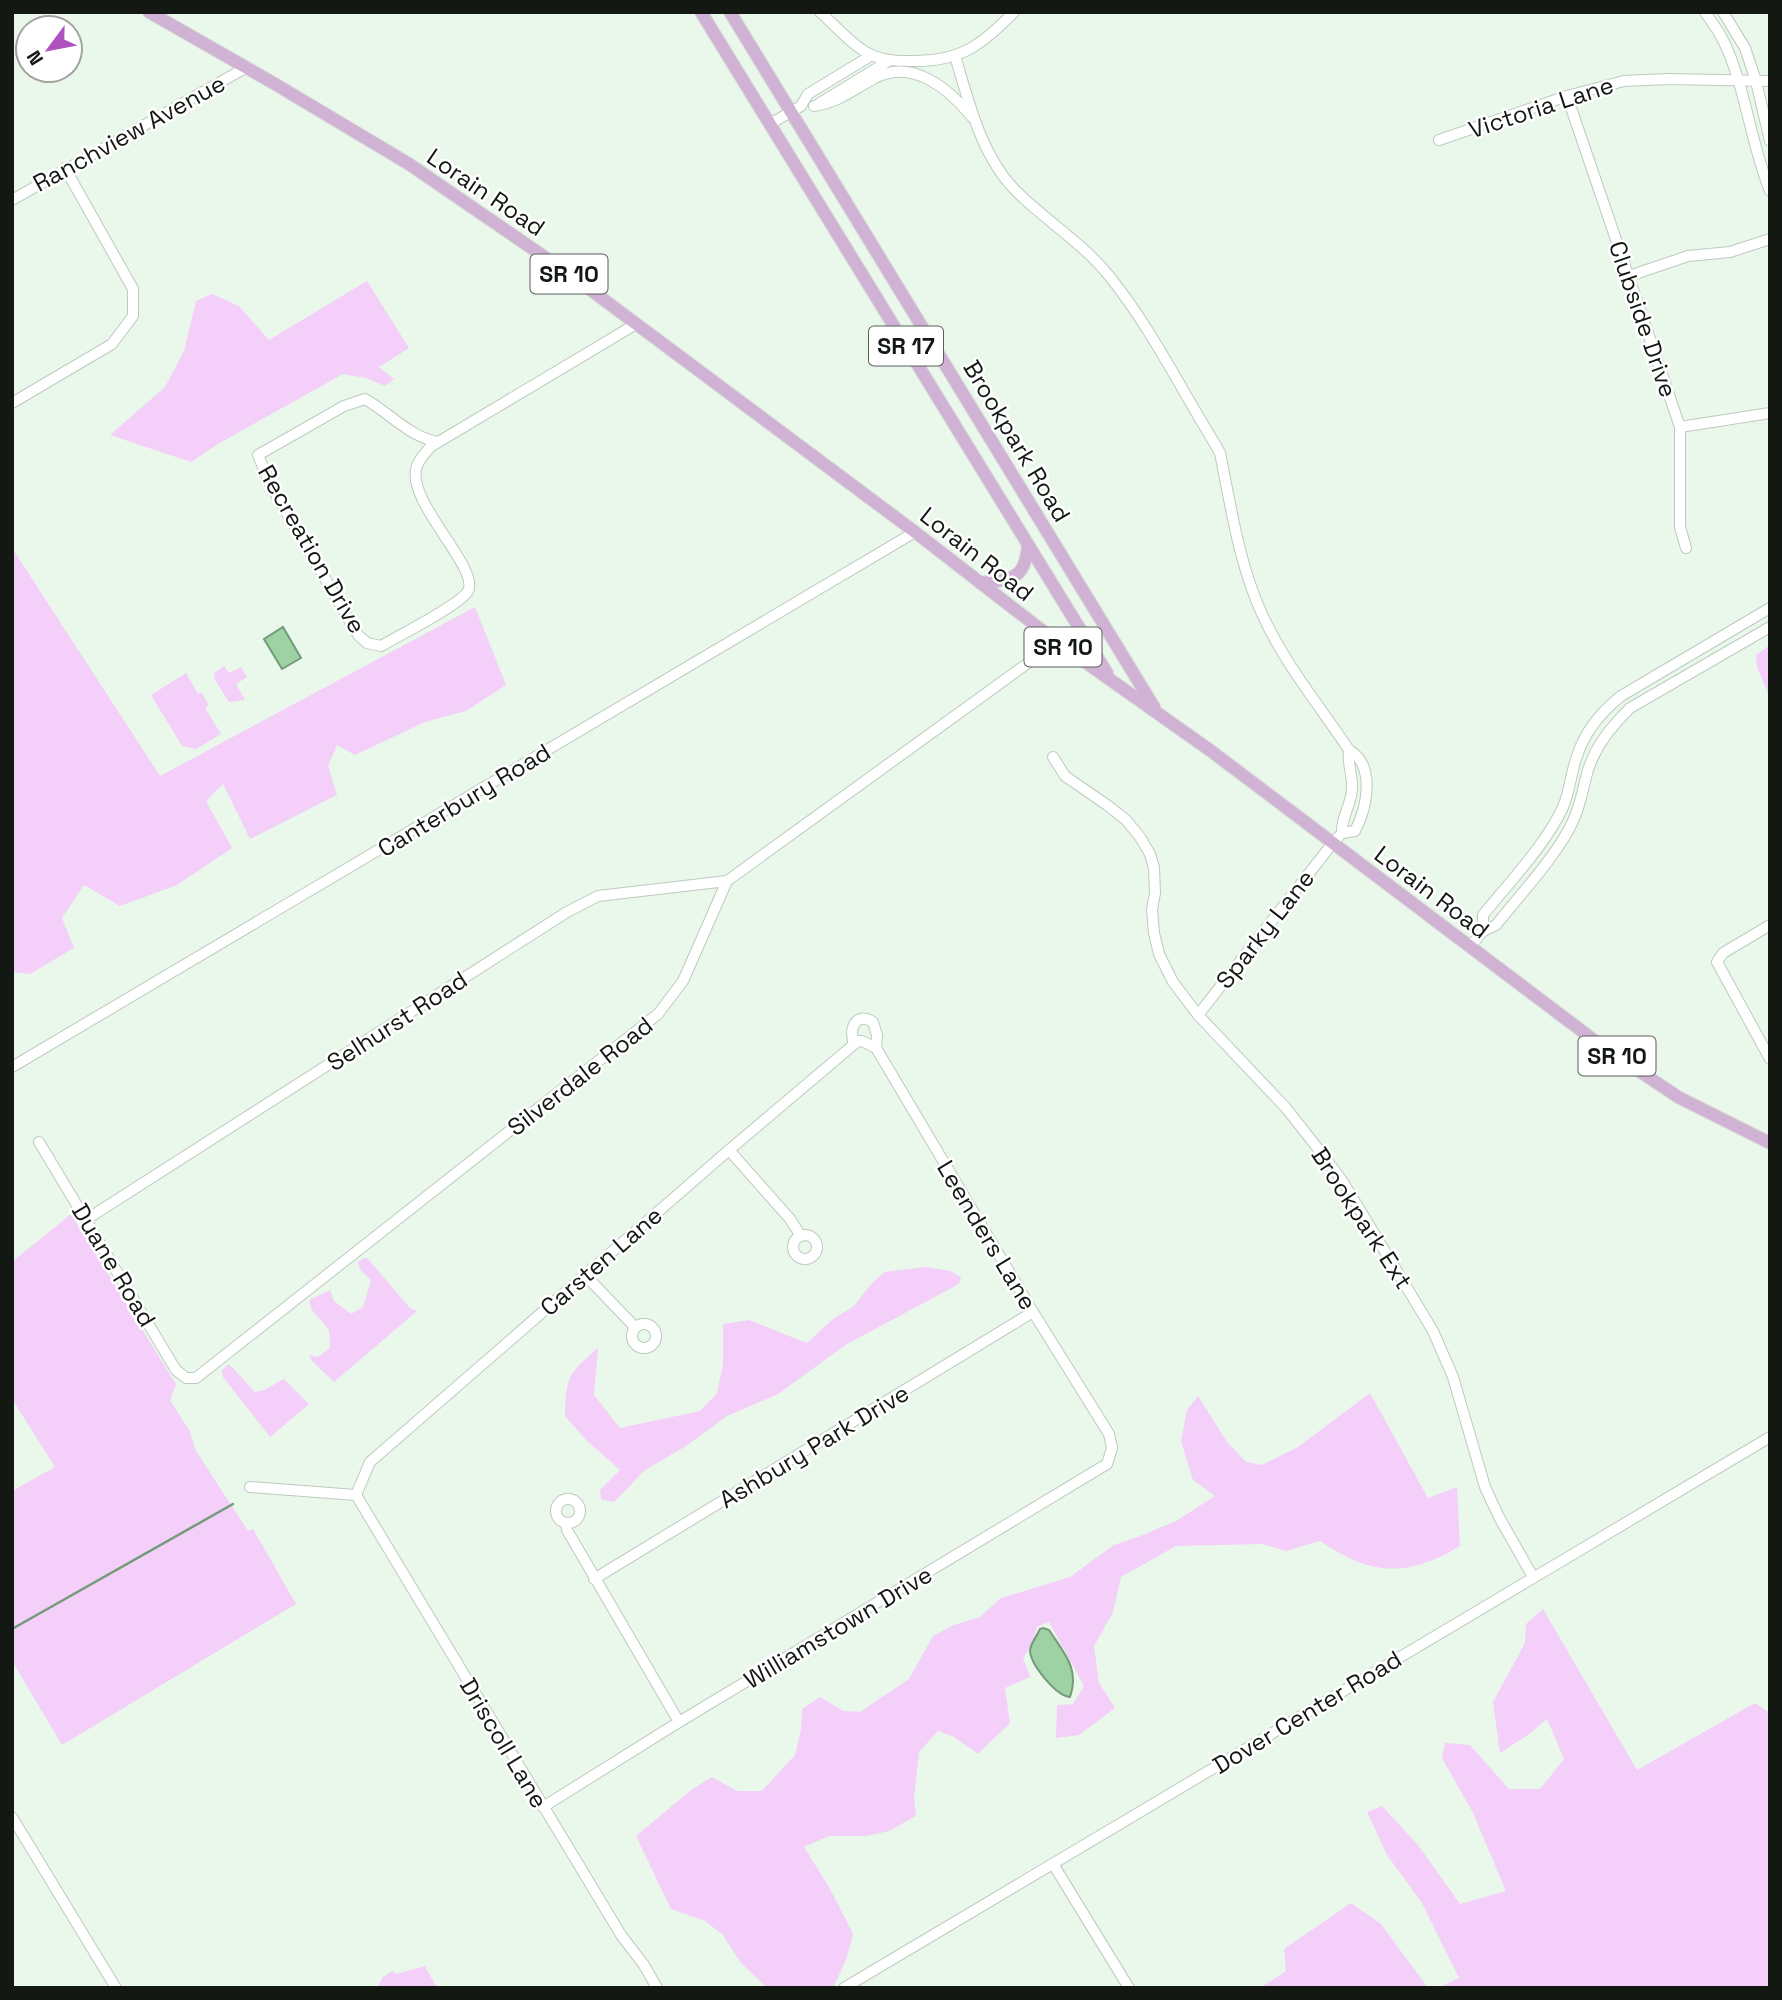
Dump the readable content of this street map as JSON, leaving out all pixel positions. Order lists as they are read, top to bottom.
{
  "streets": {
    "main road": [
      "Lorain Road",
      "SR 10",
      "SR 17",
      "Brookpark Road"
    ],
    "street": [
      "Victoria Lane",
      "Ranchview Avenue",
      "Clubside Drive",
      "Recreation Drive",
      "Canterbury Road",
      "Sparky Lane",
      "Selhurst Road",
      "Silverdale Road",
      "Brookpark Ext",
      "Leenders Lane",
      "Carsten Lane",
      "Duane Road",
      "Ashbury Park Drive",
      "Williamstown Drive",
      "Dover Center Road",
      "Driscoll Lane"
    ]
  },
  "crossings": [
    ["Victoria Lane", "Clubside Drive"],
    ["Ranchview Avenue", "Lorain Road"],
    ["Lorain Road", "Brookpark Road"],
    ["Lorain Road", "Recreation Drive"],
    ["Lorain Road", "Canterbury Road"],
    ["Lorain Road", "Sparky Lane"],
    ["Sparky Lane", "Brookpark Ext"],
    ["Selhurst Road", "Silverdale Road"],
    ["Selhurst Road", "Duane Road"],
    ["Silverdale Road", "Duane Road"],
    ["Brookpark Ext", "Dover Center Road"],
    ["Leenders Lane", "Carsten Lane"],
    ["Leenders Lane", "Ashbury Park Drive"],
    ["Leenders Lane", "Williamstown Drive"],
    ["Carsten Lane", "Driscoll Lane"],
    ["Williamstown Drive", "Driscoll Lane"]
  ],
  "north": "bottom left"
}
